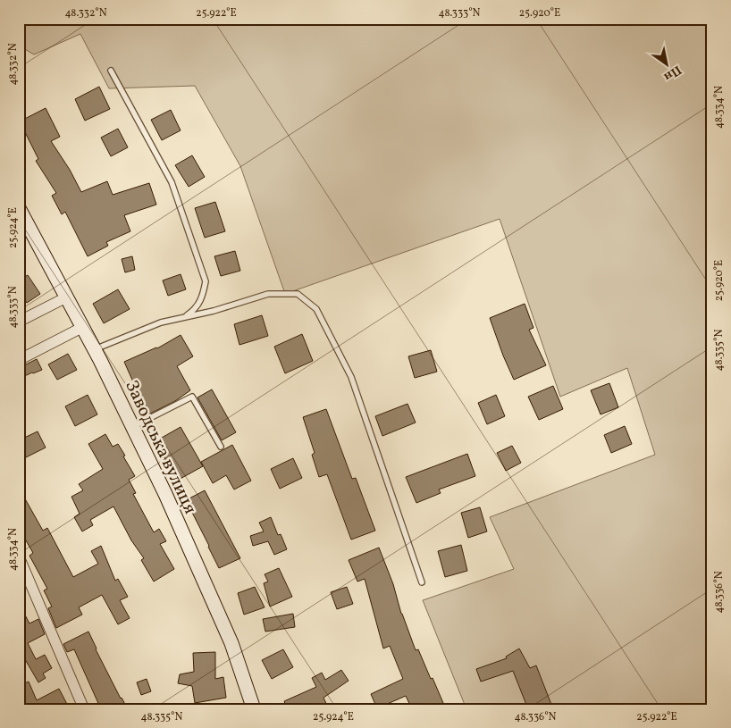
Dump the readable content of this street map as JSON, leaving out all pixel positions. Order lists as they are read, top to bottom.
{
  "streets": {
    "main road": ["Заводська вулиця"]
  },
  "north": "bottom right",
  "coordinates": [
    "48.332°N",
    "25.922°E",
    "48.333°N",
    "25.920°E",
    "48.334°N",
    "25.924°E",
    "48.335°N",
    "48.336°N"
  ]
}
